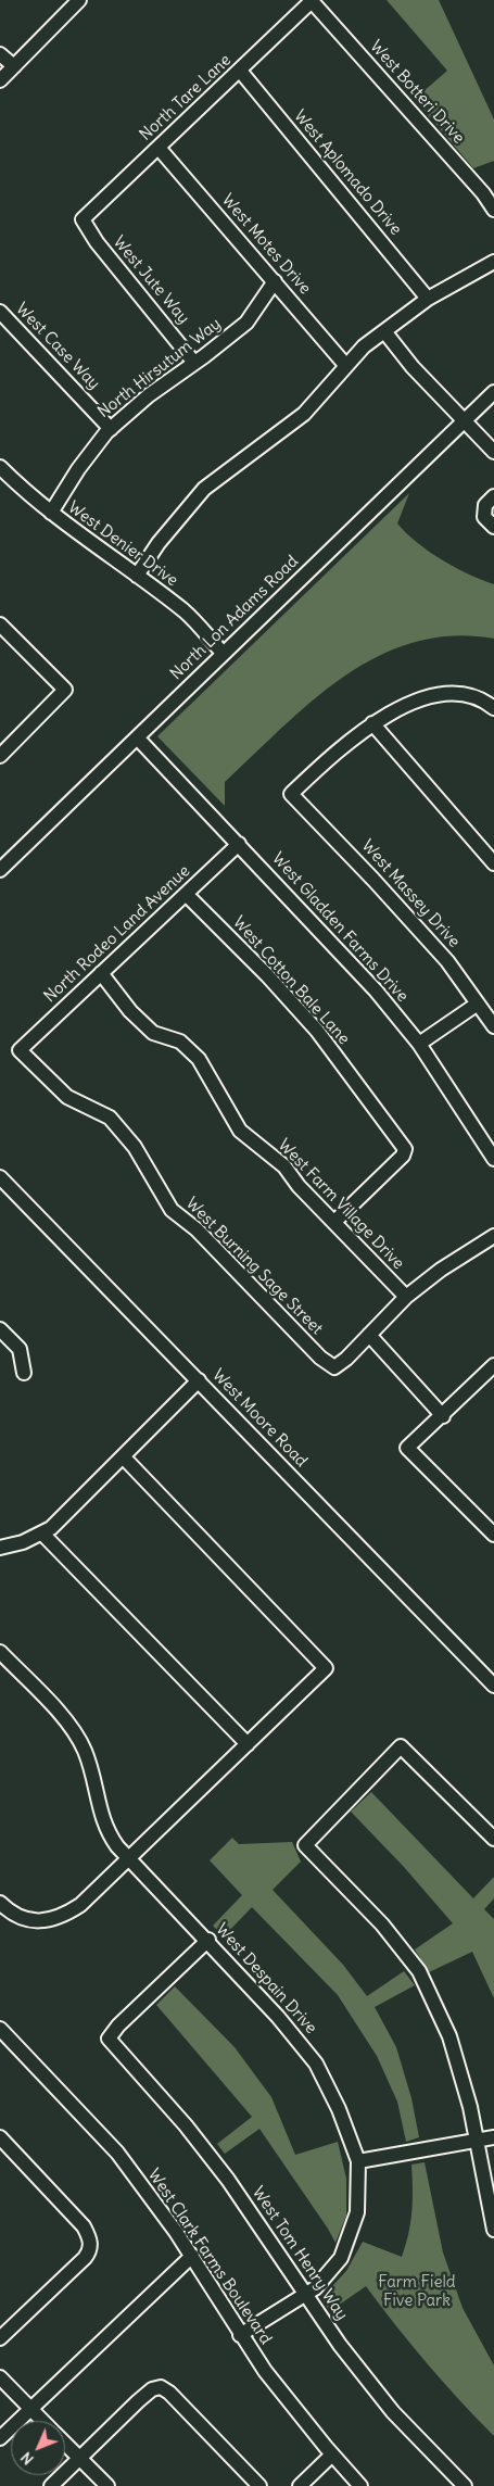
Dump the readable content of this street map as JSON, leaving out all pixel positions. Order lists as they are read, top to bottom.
{
  "streets": {
    "street": [
      "West Botteri Drive",
      "North Tare Lane",
      "West Aplomado Drive",
      "West Motes Drive",
      "West Jute Way",
      "West Case Way",
      "North Hirsutum Way",
      "West Denier Drive",
      "North Lon Adams Road",
      "West Massey Drive",
      "West Gladden Farms Drive",
      "North Rodeo Land Avenue",
      "West Cotton Bale Lane",
      "West Farm Village Drive",
      "West Burning Sage Street",
      "West Moore Road",
      "West Despain Drive",
      "West Tom Henry Way",
      "West Clark Farms Boulevard"
    ]
  },
  "crossings": [
    ["West Botteri Drive", "North Tare Lane"],
    ["North Tare Lane", "West Aplomado Drive"],
    ["North Tare Lane", "West Motes Drive"],
    ["North Tare Lane", "West Jute Way"],
    ["West Motes Drive", "North Hirsutum Way"],
    ["West Jute Way", "North Hirsutum Way"],
    ["West Case Way", "North Hirsutum Way"],
    ["North Hirsutum Way", "West Denier Drive"],
    ["West Denier Drive", "North Lon Adams Road"],
    ["North Lon Adams Road", "West Gladden Farms Drive"],
    ["West Gladden Farms Drive", "North Rodeo Land Avenue"],
    ["North Rodeo Land Avenue", "West Cotton Bale Lane"],
    ["North Rodeo Land Avenue", "West Farm Village Drive"],
    ["North Rodeo Land Avenue", "West Burning Sage Street"],
    ["West Cotton Bale Lane", "West Farm Village Drive"],
    ["West Despain Drive", "West Tom Henry Way"],
    ["West Despain Drive", "West Clark Farms Boulevard"]
  ],
  "parks": ["Farm Field Five Park"],
  "north": "bottom left"
}
